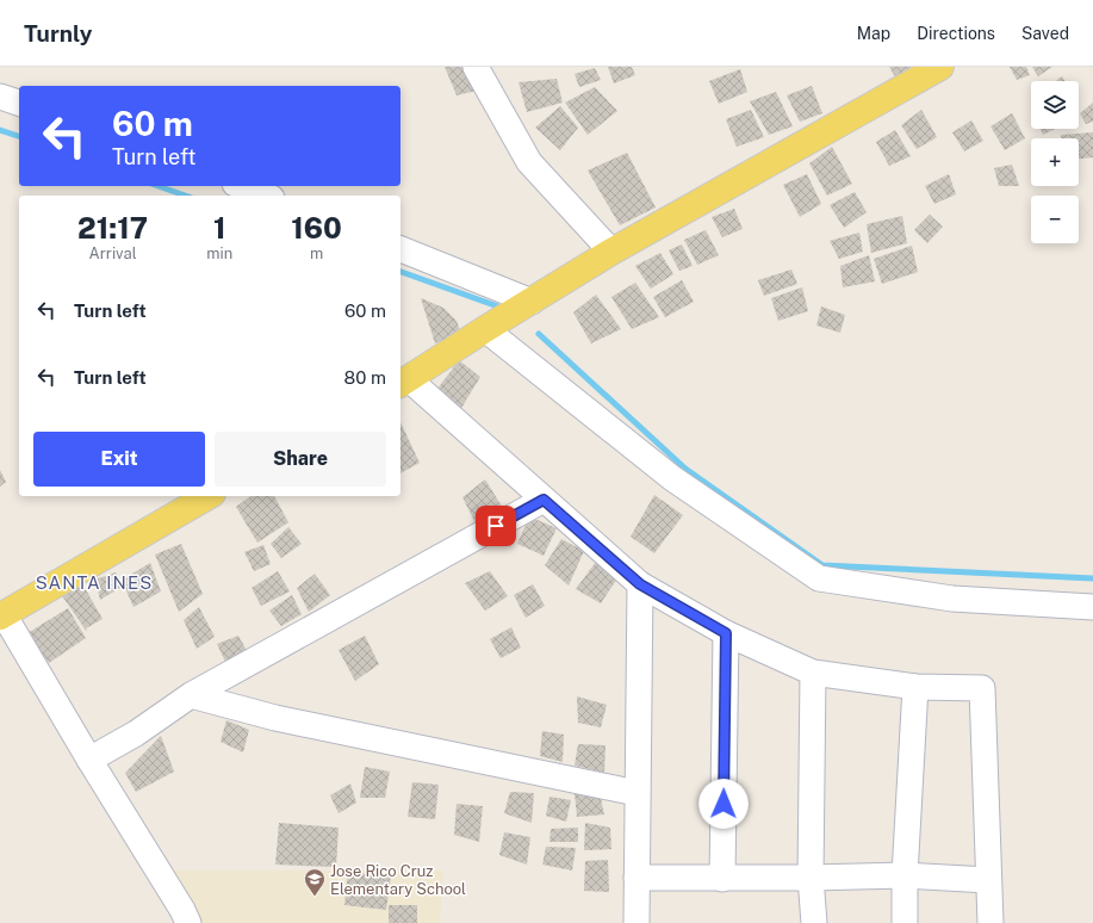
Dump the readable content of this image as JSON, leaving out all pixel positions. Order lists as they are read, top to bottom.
{
  "districts": ["SANTA INES"],
  "places": {
    "school or university": ["Jose Rico Cruz Elementary School"]
  },
  "page": {
    "header": "Turnly",
    "nav": ["Map", "Directions", "Saved"],
    "map_buttons": ["+", "−"],
    "turn": ["60 m", "Turn left"],
    "eta": [
      "21:17",
      "Arrival",
      "1",
      "min",
      "160",
      "m"
    ],
    "list": [
      {
        "name": "Turn left",
        "value": "60 m"
      },
      {
        "name": "Turn left",
        "value": "80 m"
      }
    ],
    "buttons": ["Exit", "Share"]
  }
}
